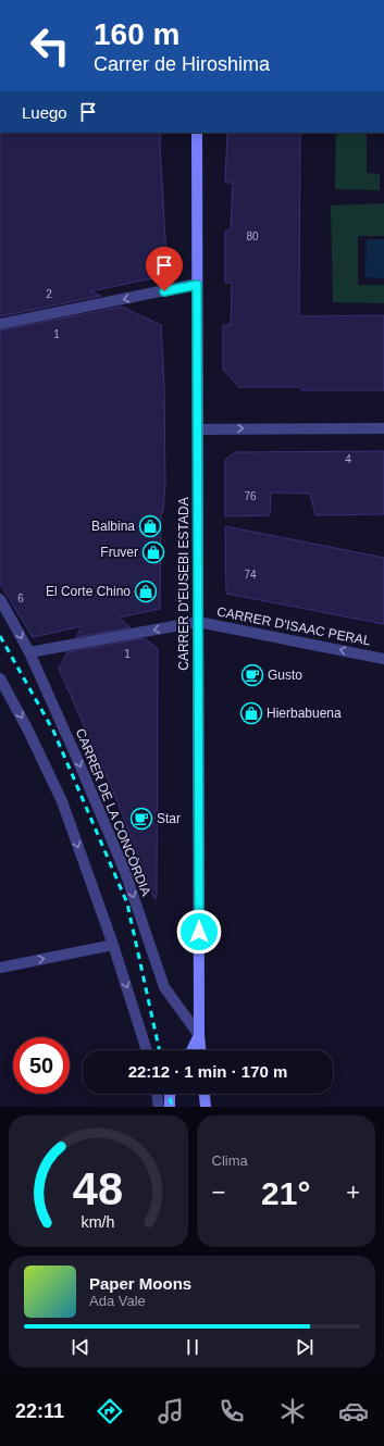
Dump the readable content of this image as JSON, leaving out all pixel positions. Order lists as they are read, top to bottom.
{
  "streets": {
    "main road": ["CARRER D'EUSEBI ESTADA"],
    "street": ["CARRER D'ISAAC PERAL", "CARRER DE LA CONCÒRDIA"]
  },
  "crossings": [
    ["CARRER D'EUSEBI ESTADA", "CARRER D'ISAAC PERAL"],
    ["CARRER D'EUSEBI ESTADA", "CARRER DE LA CONCÒRDIA"]
  ],
  "one_way": ["CARRER D'ISAAC PERAL"],
  "places": {
    "shop": [
      "Balbina",
      "Fruver",
      "El Corte Chino",
      "Hierbabuena"
    ],
    "cafe": ["Gusto", "Star"]
  },
  "house_numbers": [
    "80",
    "2",
    "1",
    "4",
    "76",
    "74",
    "6",
    "1"
  ],
  "page": {
    "turn": ["160 m", "Carrer de Hiroshima"],
    "then": "Luego",
    "limit": "50",
    "trip": "22:12 · 1 min · 170 m",
    "tile": "Clima",
    "heat": ["−", "21°", "+"],
    "song": ["Paper Moons", "Ada Vale"],
    "tabs": "22:11",
    "gauge": ["48", "km/h"]
  }
}
